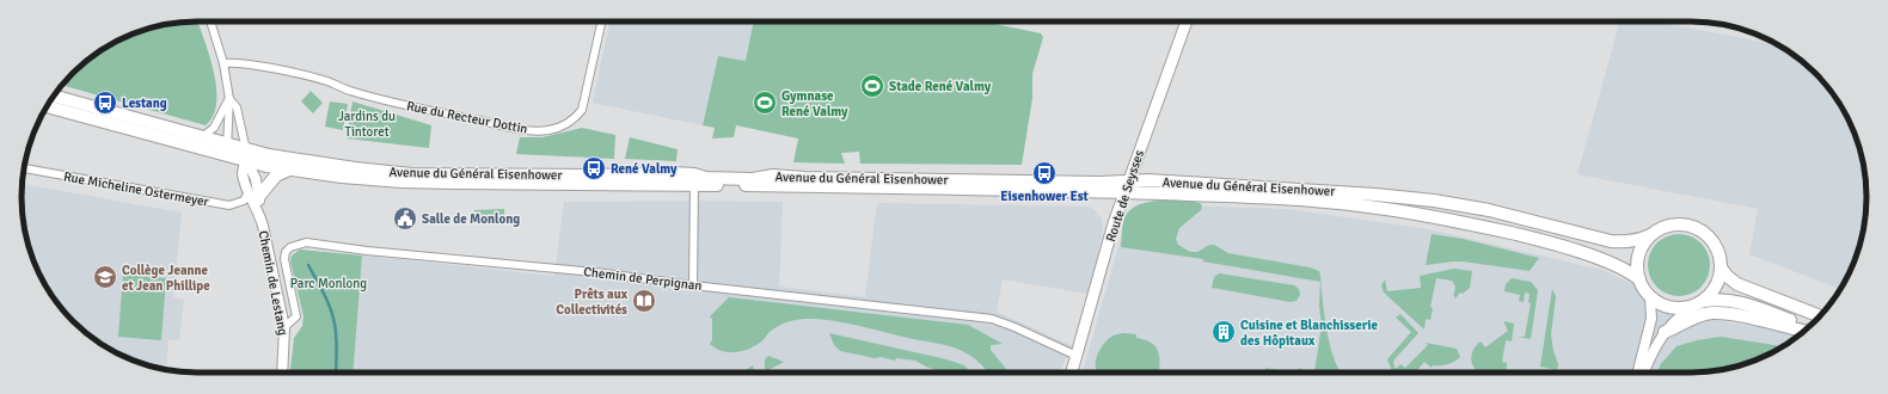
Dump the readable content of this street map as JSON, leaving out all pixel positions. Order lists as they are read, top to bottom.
{
  "streets": {
    "main road": ["Avenue du Général Eisenhower", "Route de Seysses"],
    "street": [
      "Rue du Recteur Dottin",
      "Rue Micheline Ostermeyer",
      "Chemin de Perpignan",
      "Chemin de Lestang"
    ]
  },
  "crossings": [
    ["Rue du Recteur Dottin", "Chemin de Lestang"],
    ["Avenue du Général Eisenhower", "Route de Seysses"],
    ["Avenue du Général Eisenhower", "Chemin de Lestang"],
    ["Rue Micheline Ostermeyer", "Chemin de Lestang"],
    ["Route de Seysses", "Chemin de Perpignan"],
    ["Chemin de Perpignan", "Chemin de Lestang"]
  ],
  "parks": ["Jardins du Tintoret", "Parc Monlong"],
  "places": {
    "sports": ["Stade René Valmy", "Gymnase René Valmy"],
    "bus stop": ["Lestang", "René Valmy", "Eisenhower Est"],
    "public building": ["Salle de Monlong"],
    "school or university": ["Collège Jeanne et Jean Phillipe"],
    "library": ["Prêts aux Collectivités"],
    "building": ["Cuisine et Blanchisserie des Hôpitaux"]
  }
}
